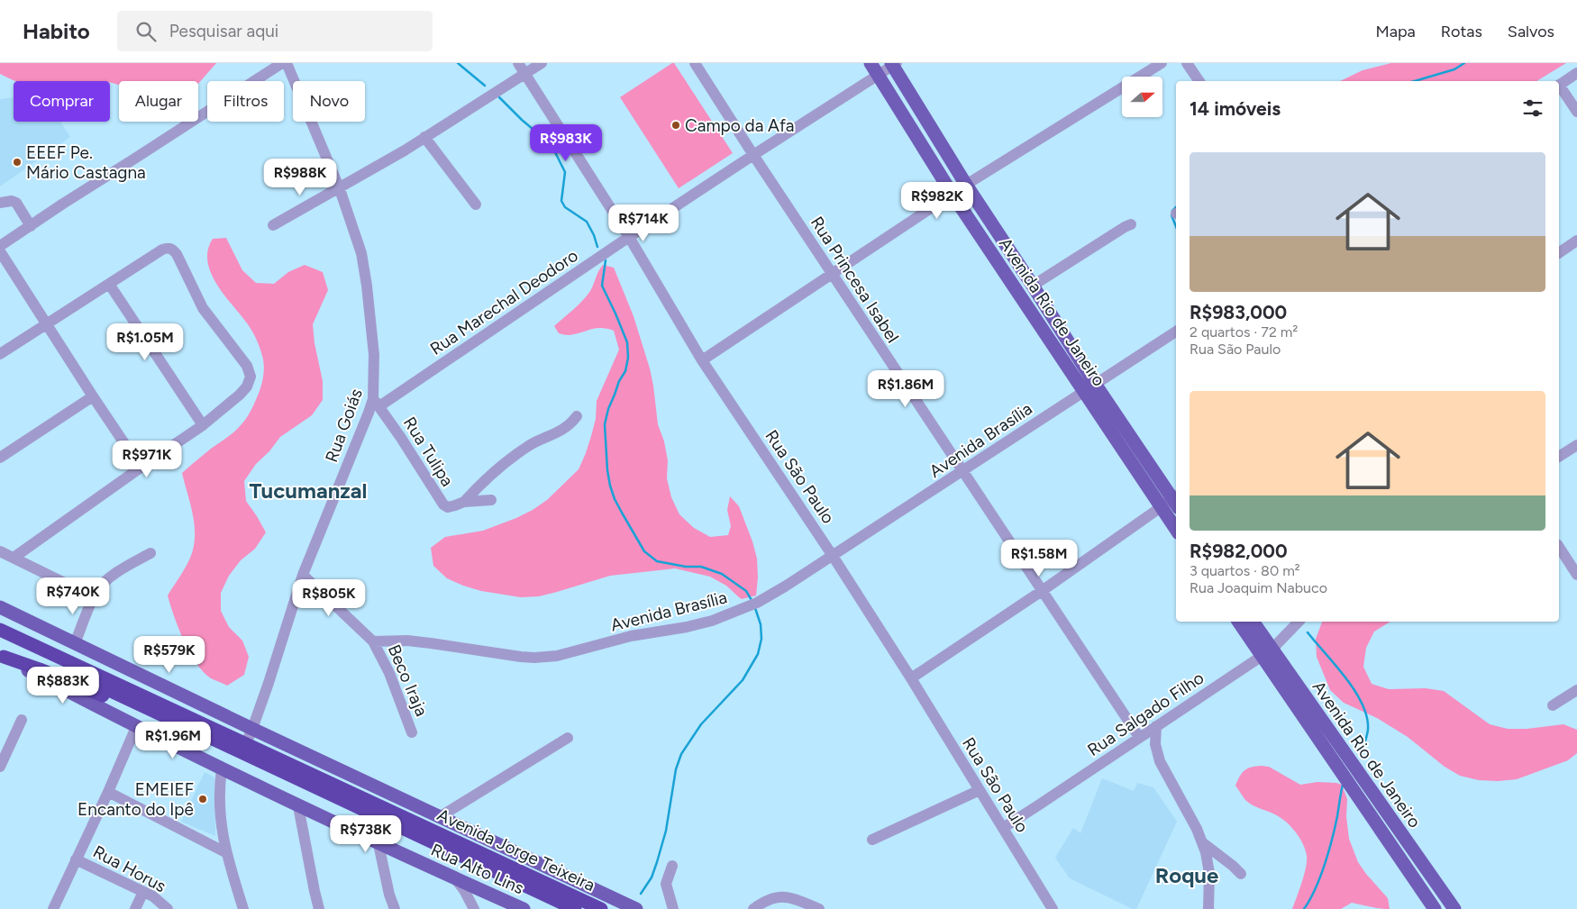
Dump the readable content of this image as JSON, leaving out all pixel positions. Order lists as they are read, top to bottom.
{
  "streets": {
    "highway": ["Avenida Jorge Teixeira"],
    "main road": ["Avenida Rio de Janeiro", "Rua Alto Lins"],
    "street": [
      "Rua Princesa Isabel",
      "Rua Marechal Deodoro",
      "Rua Goiás",
      "Avenida Brasília",
      "Rua Tulipa",
      "Rua São Paulo",
      "Beco Iraja",
      "Rua Salgado Filho",
      "Rua Horus"
    ]
  },
  "crossings": [
    ["Rua Princesa Isabel", "Rua Marechal Deodoro"],
    ["Rua Princesa Isabel", "Avenida Brasília"],
    ["Rua Princesa Isabel", "Rua Salgado Filho"],
    ["Rua Marechal Deodoro", "Avenida Rio de Janeiro"],
    ["Rua Marechal Deodoro", "Rua Goiás"],
    ["Rua Marechal Deodoro", "Rua Tulipa"],
    ["Rua Marechal Deodoro", "Rua São Paulo"],
    ["Avenida Rio de Janeiro", "Avenida Brasília"],
    ["Avenida Rio de Janeiro", "Rua Salgado Filho"],
    ["Rua Goiás", "Rua Tulipa"],
    ["Rua Goiás", "Avenida Jorge Teixeira"],
    ["Avenida Brasília", "Rua São Paulo"],
    ["Avenida Brasília", "Beco Iraja"],
    ["Rua São Paulo", "Rua Salgado Filho"]
  ],
  "districts": ["Tucumanzal", "Roque"],
  "places": ["Campo da Afa", "EEEF Pe. Mário Castagna", "EMEIEF Encanto do Ipê"],
  "north": "right",
  "page": {
    "header": "Habito",
    "search": "Pesquisar aqui",
    "nav": ["Mapa", "Rotas", "Salvos"],
    "chip": [
      "Comprar",
      "Alugar",
      "Filtros",
      "Novo"
    ],
    "heading": "14 imóveis",
    "price": [
      "R$983K",
      "R$988K",
      "R$982K",
      "R$714K",
      "R$1.05M",
      "R$1.86M",
      "R$971K",
      "R$1.58M",
      "R$740K",
      "R$805K",
      "R$579K",
      "R$883K",
      "R$1.96M",
      "R$738K"
    ],
    "list": [
      {
        "name": "R$983,000",
        "note": "2 quartos · 72 m² · Rua São Paulo"
      },
      {
        "name": "R$982,000",
        "note": "3 quartos · 80 m² · Rua Joaquim Nabuco"
      }
    ]
  }
}
